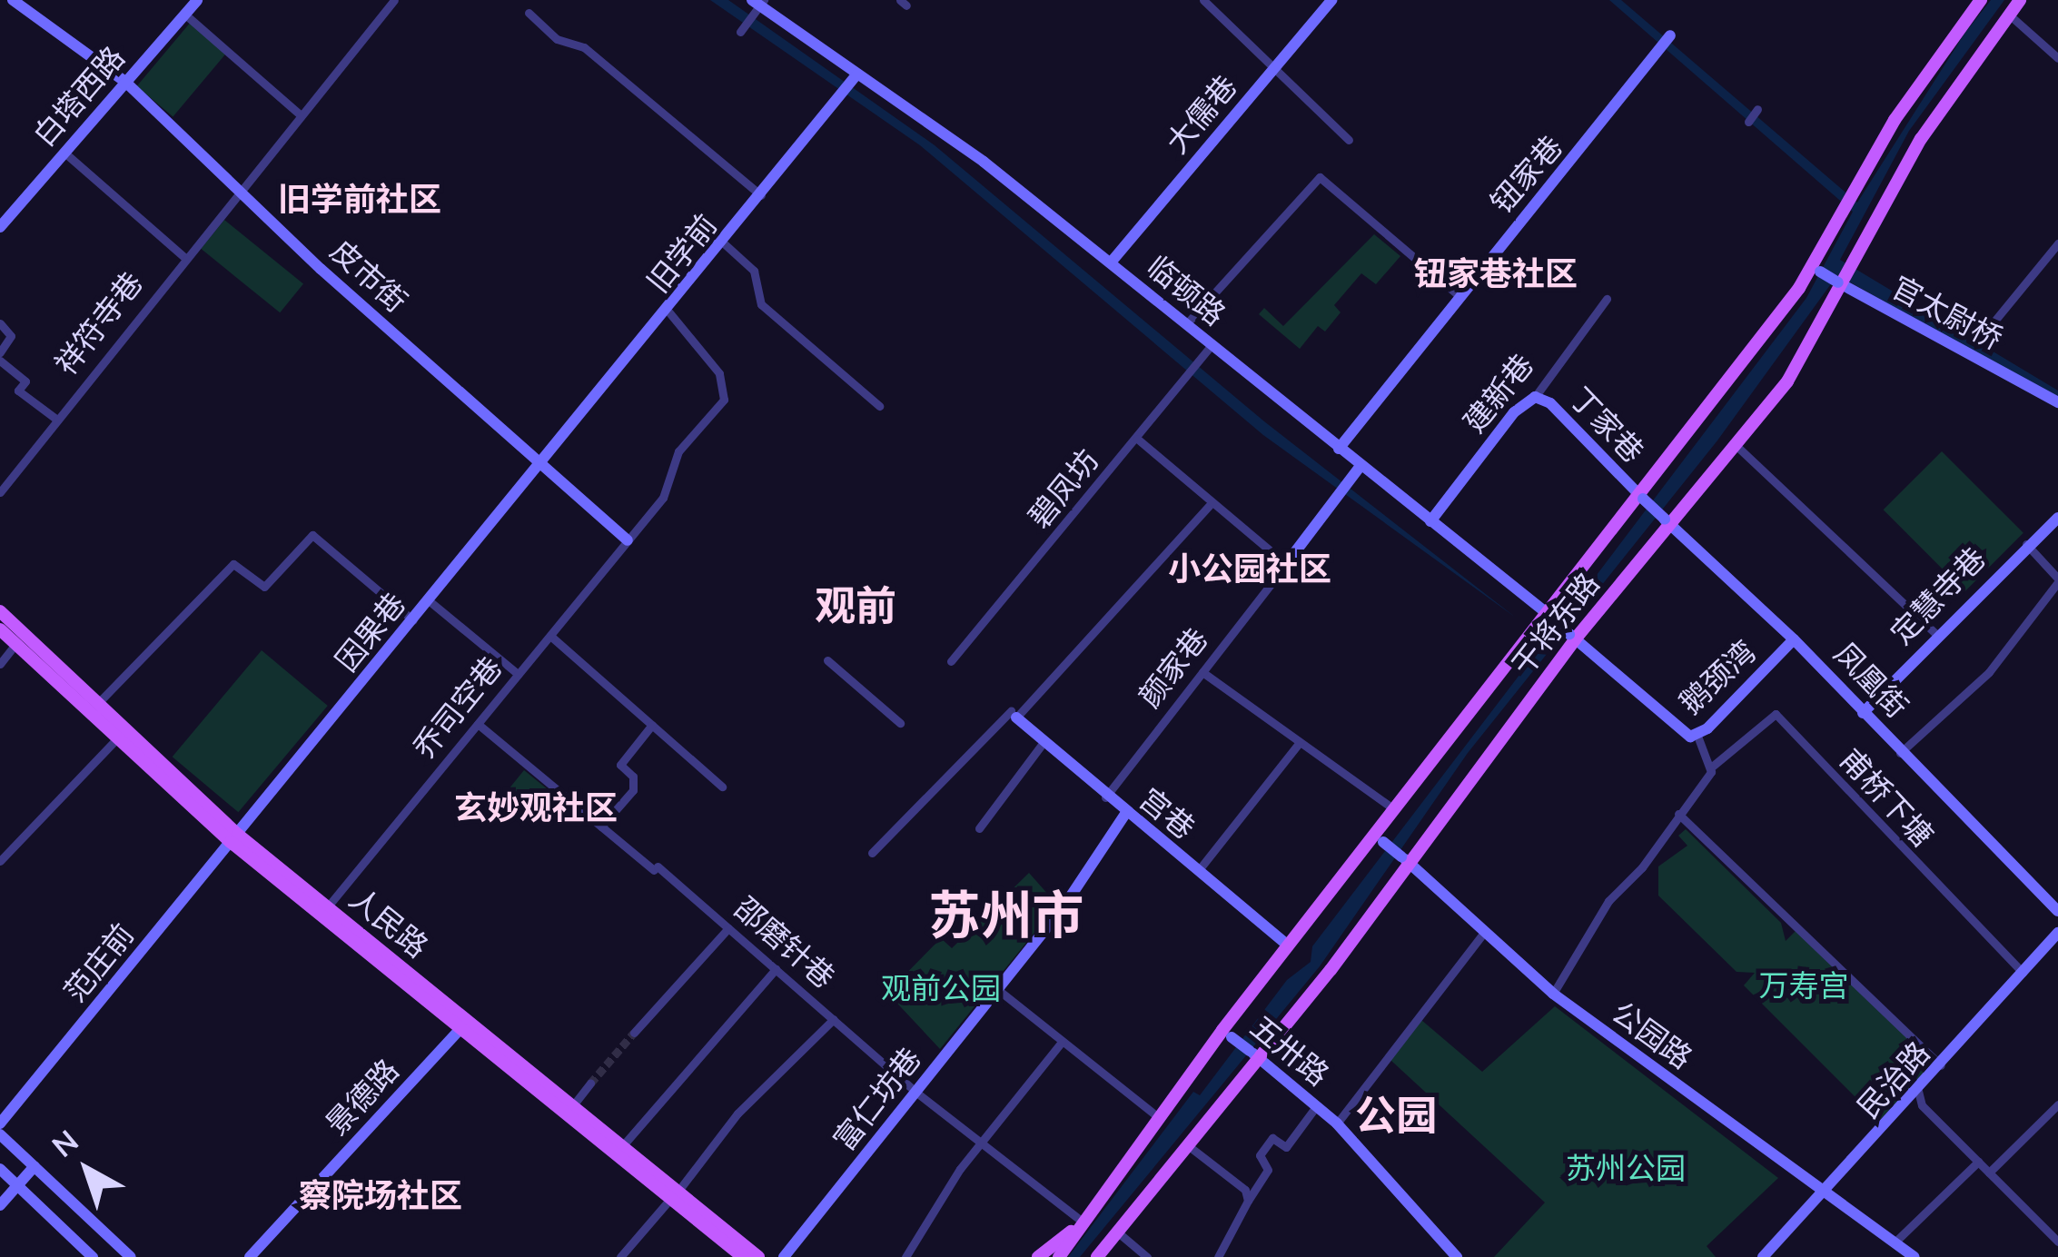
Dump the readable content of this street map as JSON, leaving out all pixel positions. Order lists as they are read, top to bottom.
{
  "streets": {
    "main road": ["干将东路", "人民路"],
    "street": [
      "白塔西路",
      "大儒巷",
      "钮家巷",
      "旧学前",
      "皮市街",
      "临顿路",
      "官太尉桥",
      "祥符寺巷",
      "建新巷",
      "丁家巷",
      "碧凤坊",
      "定慧寺巷",
      "因果巷",
      "颜家巷",
      "鹅颈湾",
      "凤凰街",
      "乔司空巷",
      "甫桥下塘",
      "宫巷",
      "邵磨针巷",
      "范庄前",
      "公园路",
      "五卅路",
      "民治路",
      "景德路",
      "富仁坊巷"
    ]
  },
  "crossings": [
    ["白塔西路", "皮市街"],
    ["大儒巷", "临顿路"],
    ["钮家巷", "临顿路"],
    ["旧学前", "皮市街"],
    ["旧学前", "临顿路"],
    ["旧学前", "因果巷"],
    ["旧学前", "乔司空巷"],
    ["皮市街", "祥符寺巷"],
    ["皮市街", "因果巷"],
    ["皮市街", "乔司空巷"],
    ["临顿路", "建新巷"],
    ["临顿路", "碧凤坊"],
    ["临顿路", "干将东路"],
    ["临顿路", "颜家巷"],
    ["临顿路", "鹅颈湾"],
    ["官太尉桥", "干将东路"],
    ["建新巷", "丁家巷"],
    ["丁家巷", "干将东路"],
    ["丁家巷", "凤凰街"],
    ["定慧寺巷", "凤凰街"],
    ["干将东路", "鹅颈湾"],
    ["干将东路", "凤凰街"],
    ["干将东路", "宫巷"],
    ["干将东路", "邵磨针巷"],
    ["干将东路", "公园路"],
    ["干将东路", "五卅路"],
    ["因果巷", "人民路"],
    ["因果巷", "范庄前"],
    ["颜家巷", "宫巷"],
    ["鹅颈湾", "凤凰街"],
    ["乔司空巷", "人民路"],
    ["乔司空巷", "邵磨针巷"],
    ["甫桥下塘", "民治路"],
    ["宫巷", "富仁坊巷"],
    ["人民路", "范庄前"],
    ["人民路", "景德路"],
    ["邵磨针巷", "富仁坊巷"],
    ["公园路", "民治路"]
  ],
  "districts": [
    "旧学前社区",
    "钮家巷社区",
    "小公园社区",
    "观前",
    "玄妙观社区",
    "苏州市",
    "公园",
    "察院场社区"
  ],
  "parks": ["万寿宫", "观前公园", "苏州公园"],
  "north": "top left"
}
